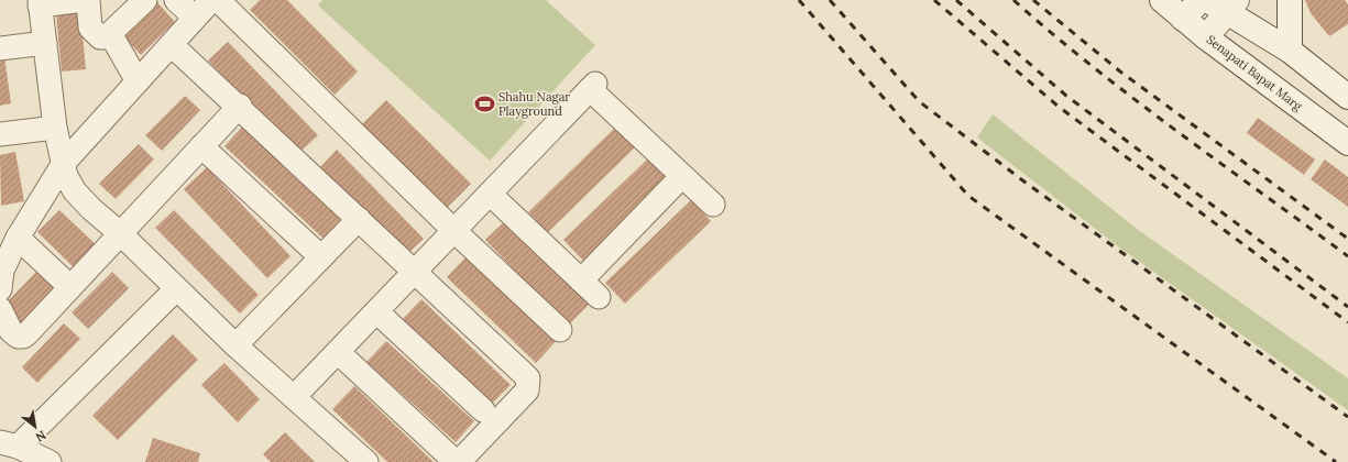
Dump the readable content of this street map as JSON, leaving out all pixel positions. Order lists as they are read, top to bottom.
{
  "streets": {
    "main road": ["Senapati Bapat Marg"]
  },
  "places": {
    "sports": ["Shahu Nagar Playground"]
  },
  "north": "bottom right"
}
